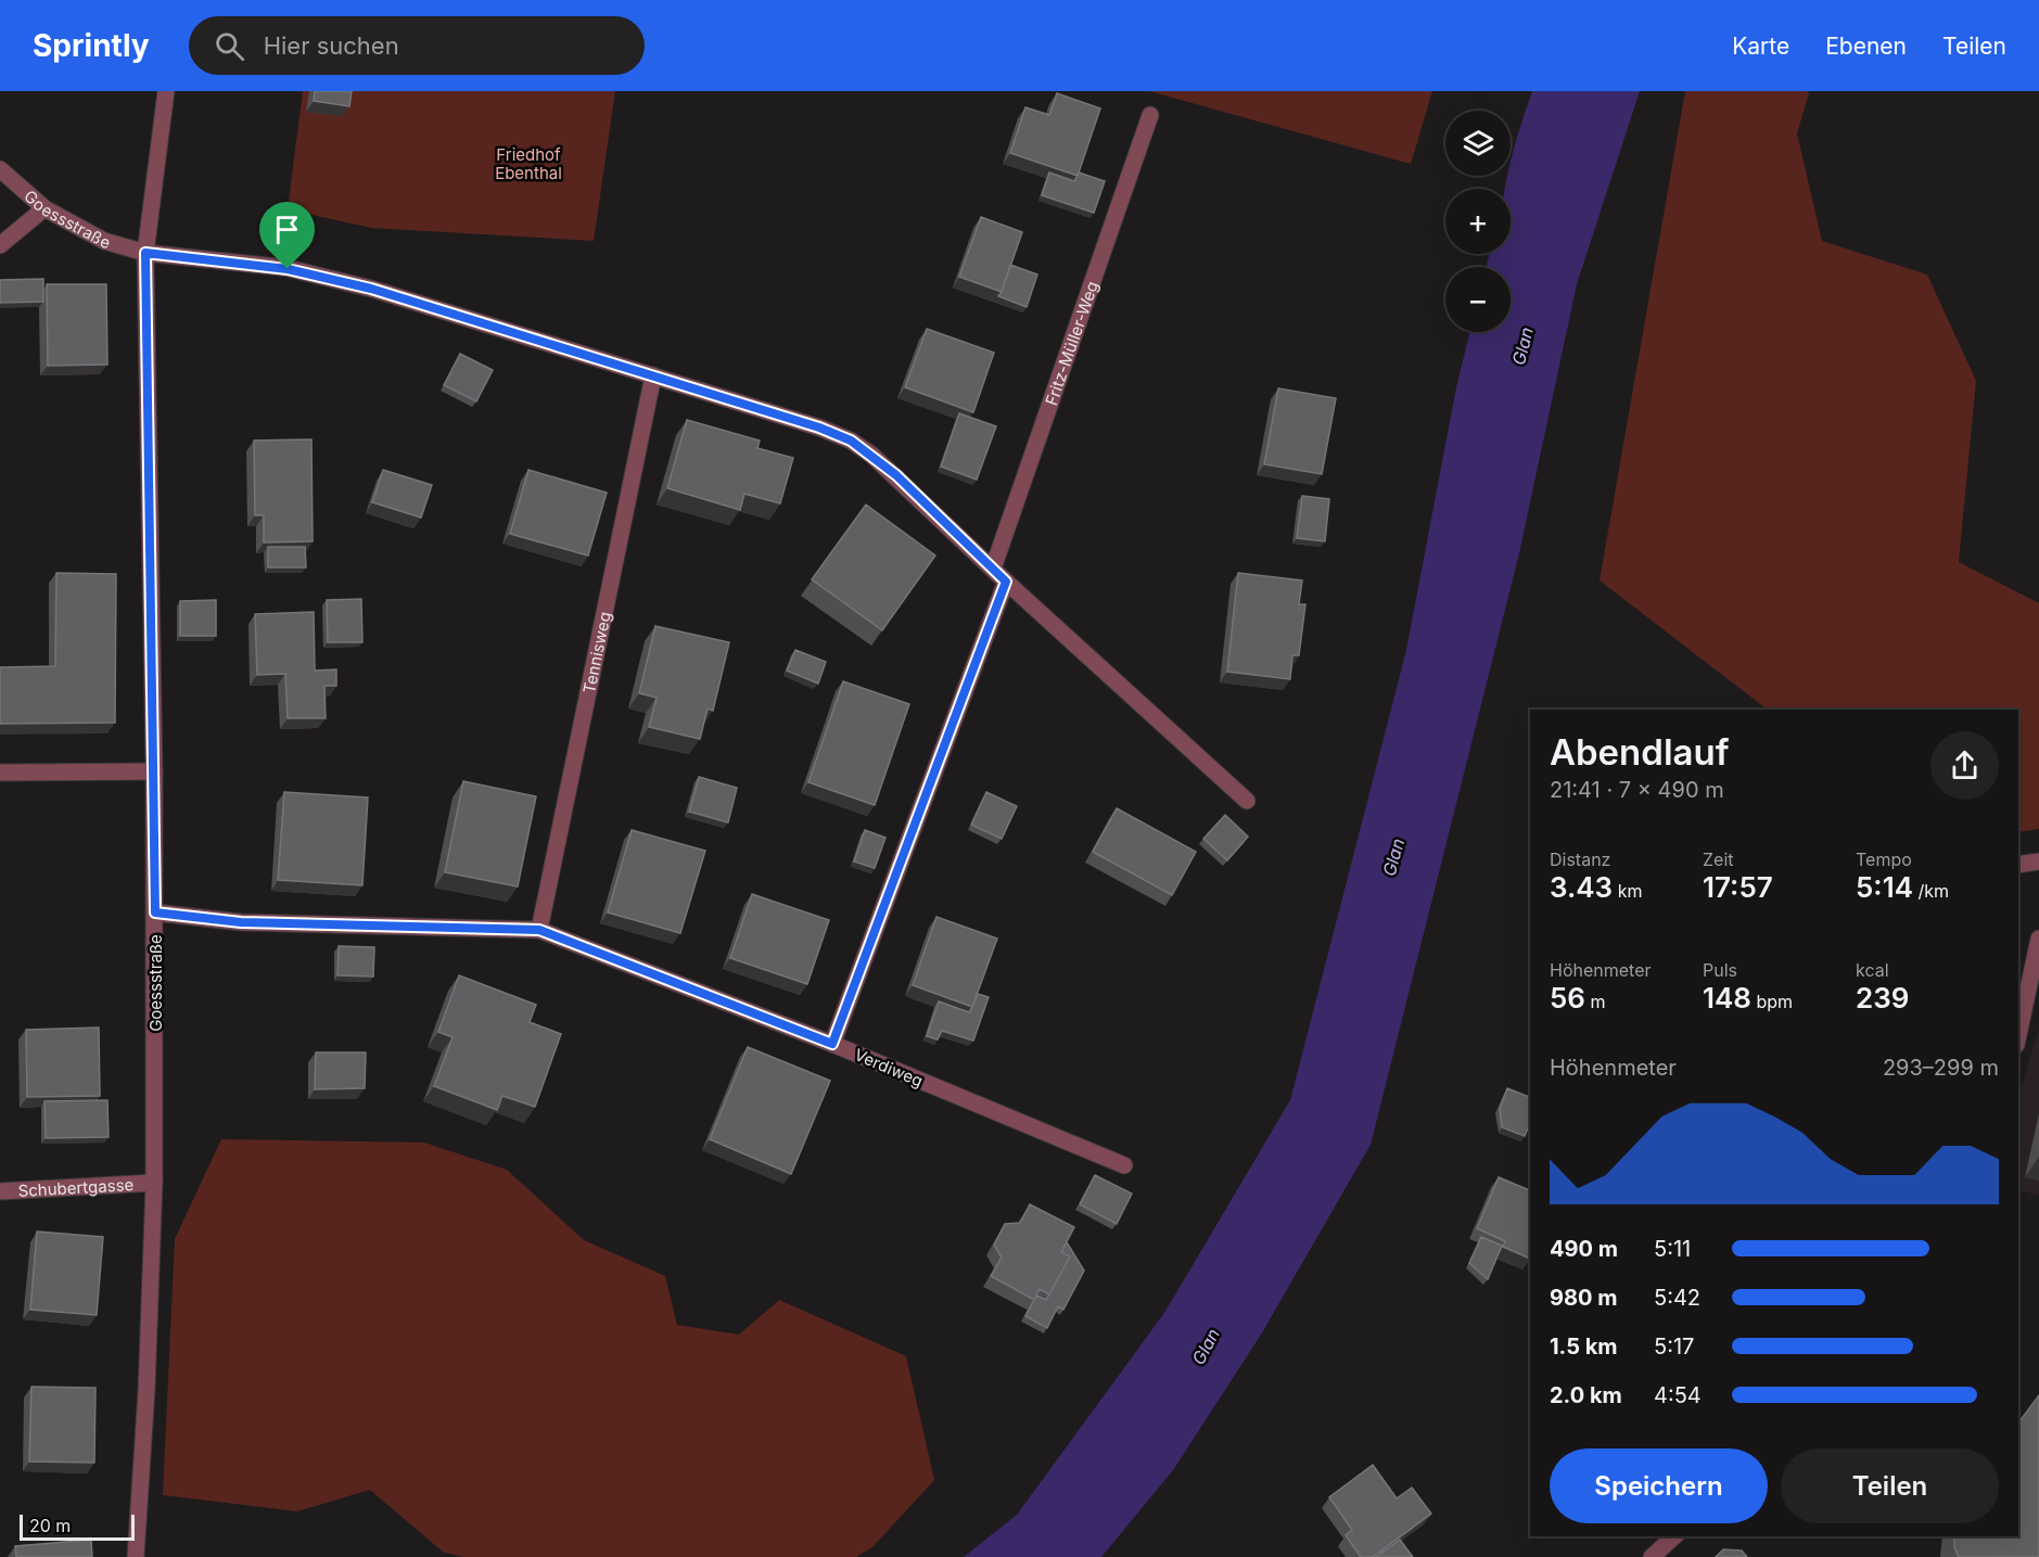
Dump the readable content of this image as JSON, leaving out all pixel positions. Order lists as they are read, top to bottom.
{
  "streets": {
    "street": [
      "Goessstraße",
      "Fritz-Müller-Weg",
      "Tennisweg",
      "Verdiweg",
      "Schubertgasse"
    ]
  },
  "crossings": [
    ["Goessstraße", "Verdiweg"],
    ["Goessstraße", "Schubertgasse"],
    ["Tennisweg", "Verdiweg"]
  ],
  "water": ["Glan"],
  "parks": ["Friedhof Ebenthal"],
  "scale_bar": "20 m",
  "page": {
    "header": "Sprintly",
    "search": "Hier suchen",
    "nav": ["Karte", "Ebenen", "Teilen"],
    "map_buttons": ["+", "−"],
    "heading": ["Abendlauf", "21:41 · 7 × 490 m"],
    "stats": [
      ["Distanz", "3.43 km"],
      ["Zeit", "17:57"],
      ["Tempo", "5:14 /km"],
      ["Höhenmeter", "56 m"],
      ["Puls", "148 bpm"],
      ["kcal", "239"]
    ],
    "chart": ["Höhenmeter", "293–299 m"],
    "list": [
      {
        "name": "490 m",
        "note": "5:11"
      },
      {
        "name": "980 m",
        "note": "5:42"
      },
      {
        "name": "1.5 km",
        "note": "5:17"
      },
      {
        "name": "2.0 km",
        "note": "4:54"
      }
    ],
    "buttons": ["Speichern", "Teilen"],
    "scale": "20 m"
  }
}
